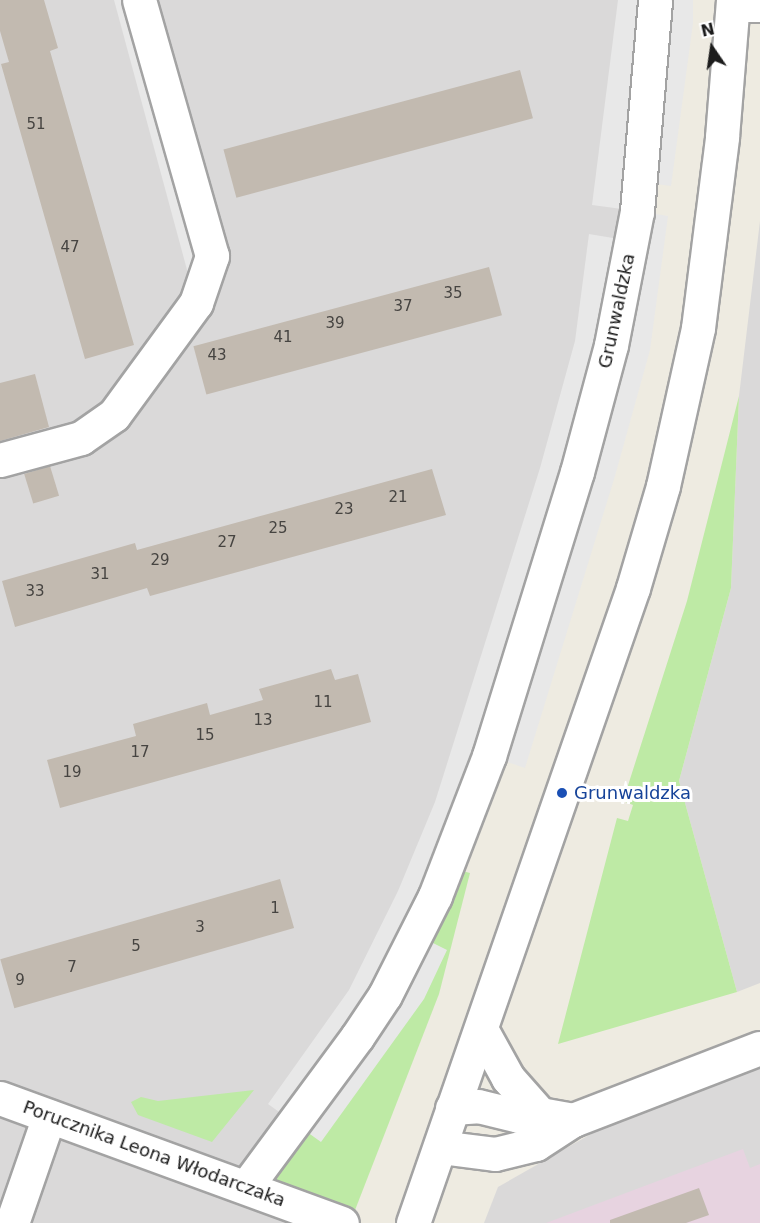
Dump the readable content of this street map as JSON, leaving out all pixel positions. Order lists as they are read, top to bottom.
{
  "streets": {
    "street": ["Grunwaldzka", "Porucznika Leona Włodarczaka"]
  },
  "crossings": [
    ["Grunwaldzka", "Porucznika Leona Włodarczaka"]
  ],
  "places": ["Grunwaldzka"],
  "house_numbers": [
    "51",
    "47",
    "35",
    "37",
    "39",
    "41",
    "43",
    "21",
    "23",
    "25",
    "27",
    "29",
    "31",
    "33",
    "11",
    "13",
    "15",
    "17",
    "19",
    "1",
    "3",
    "5",
    "7",
    "9"
  ],
  "north": "top"
}
